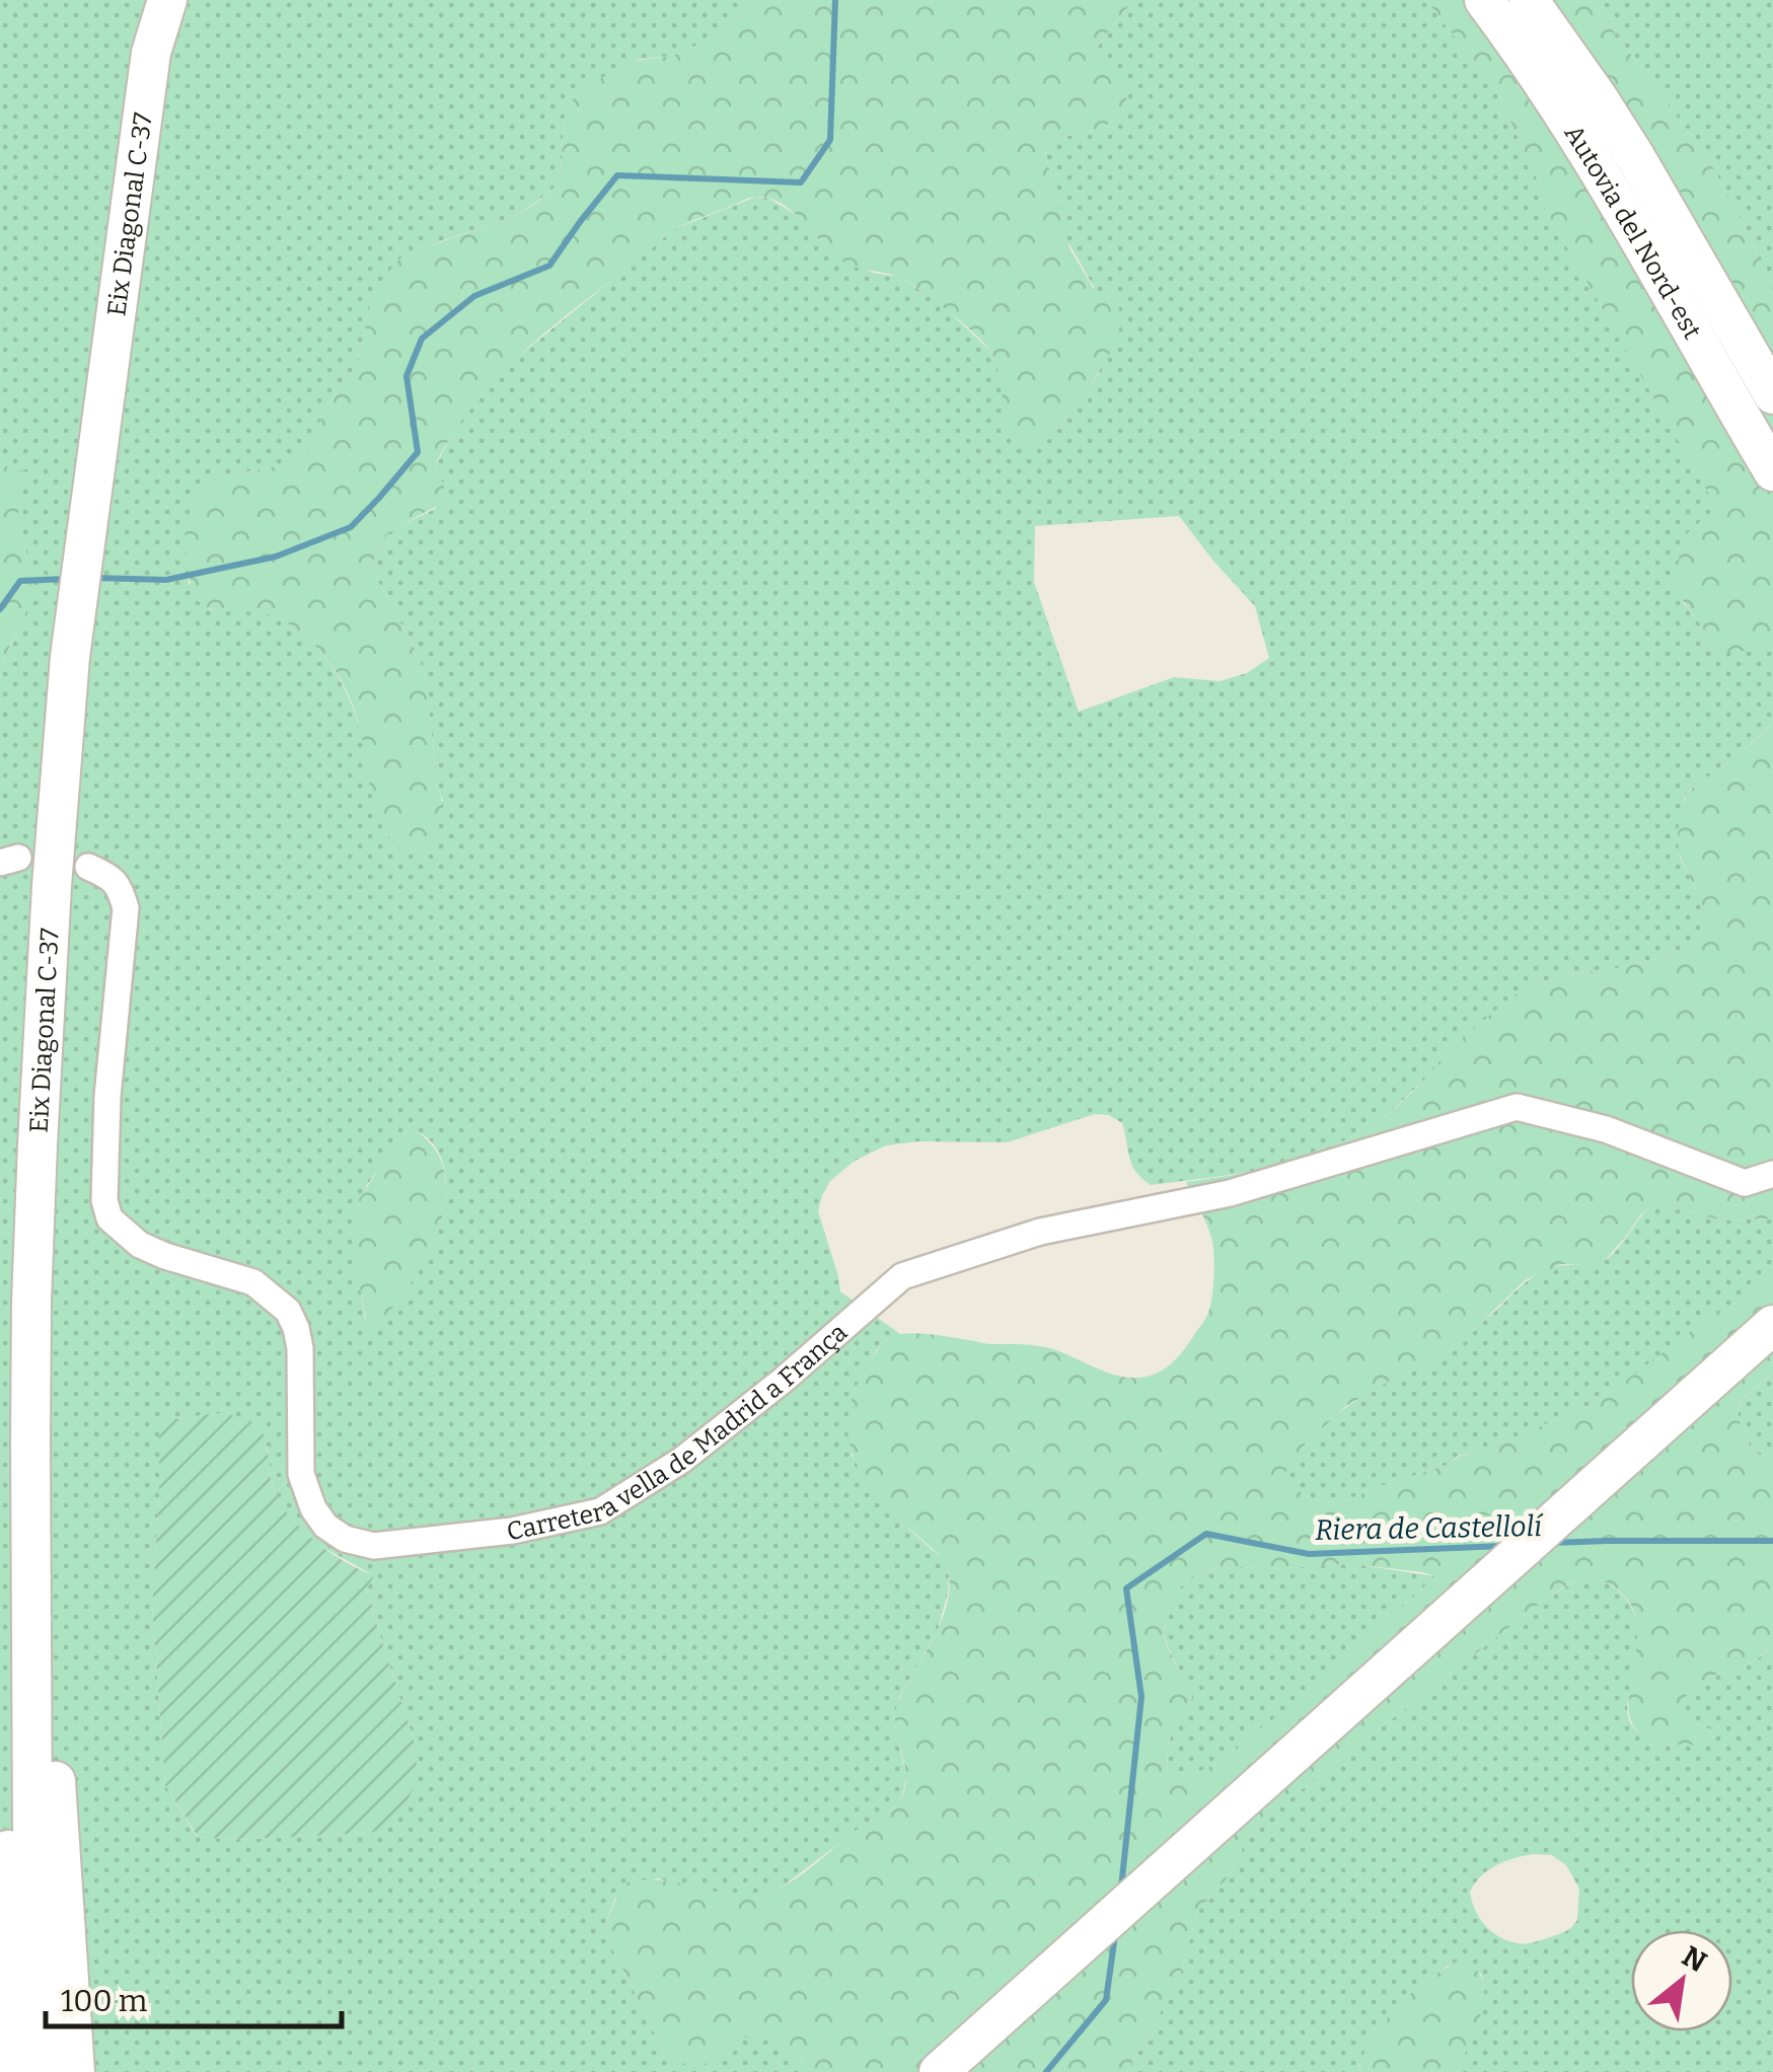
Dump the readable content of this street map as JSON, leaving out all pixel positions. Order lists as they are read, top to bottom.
{
  "streets": {
    "highway": ["Eix Diagonal C-37", "Autovia del Nord-est"],
    "street": ["Carretera vella de Madrid a França"]
  },
  "water": ["Riera de Castellolí"],
  "scale_bar": "100 m",
  "north": "top right"
}
